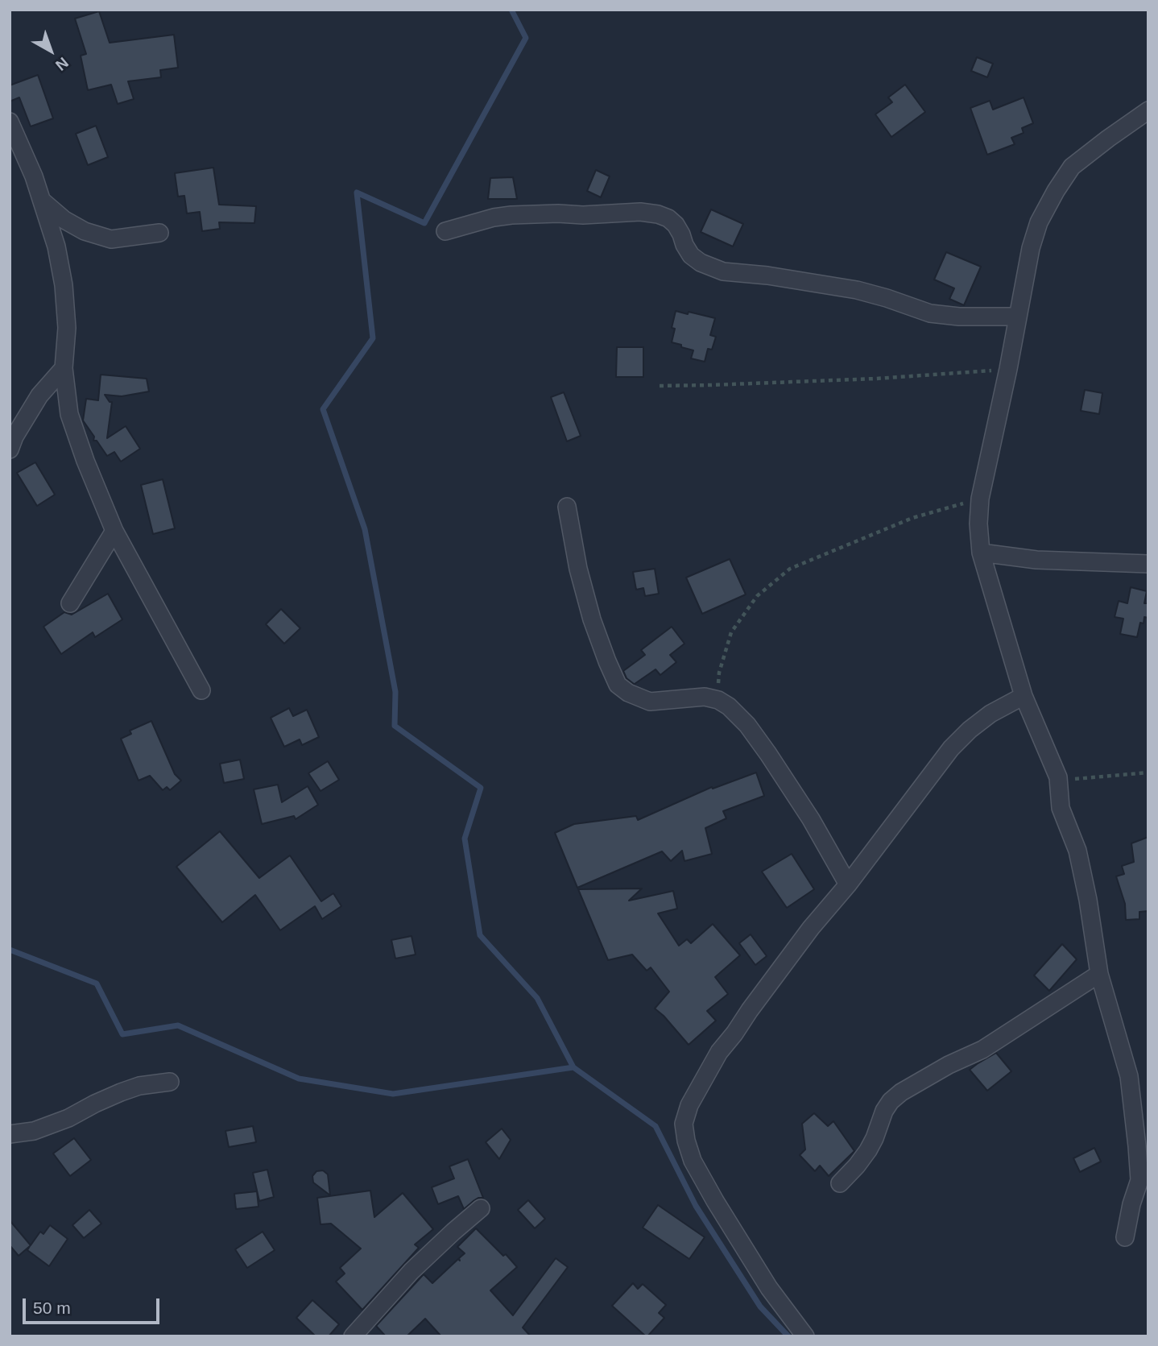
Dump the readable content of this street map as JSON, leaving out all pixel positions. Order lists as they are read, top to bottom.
{
  "scale_bar": "50 m",
  "north": "bottom right"
}
